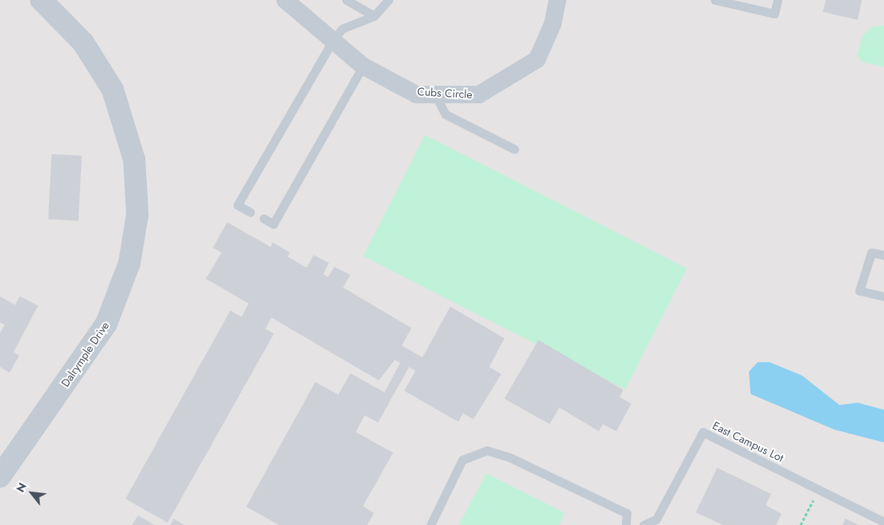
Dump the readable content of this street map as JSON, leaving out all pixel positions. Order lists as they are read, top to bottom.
{
  "streets": {
    "street": ["Cubs Circle", "Dalrymple Drive"],
    "lane": ["East Campus Lot"]
  },
  "north": "top left"
}
